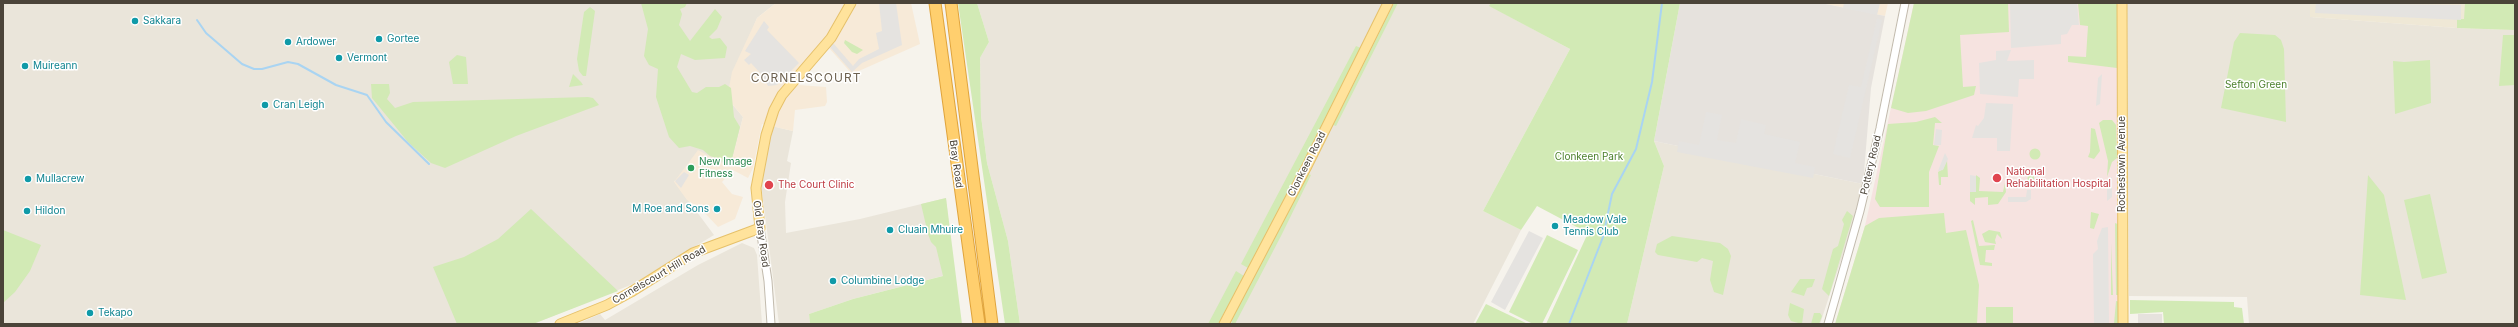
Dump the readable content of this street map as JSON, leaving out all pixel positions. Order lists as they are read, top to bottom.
{
  "streets": {
    "highway": ["Bray Road"],
    "main road": [
      "Clonkeen Road",
      "Rochestown Avenue",
      "Old Bray Road",
      "Cornelscourt Hill Road"
    ],
    "street": ["Pottery Road"]
  },
  "crossings": [
    ["Old Bray Road", "Cornelscourt Hill Road"]
  ],
  "districts": ["CORNELSCOURT"],
  "parks": ["Sefton Green", "Clonkeen Park"],
  "places": [
    "Sakkara",
    "Gortee",
    "Ardower",
    "Vermont",
    "Muireann",
    "Cran Leigh",
    "New Image Fitness",
    "National Rehabilitation Hospital",
    "Mullacrew",
    "The Court Clinic",
    "M Roe and Sons",
    "Hildon",
    "Meadow Vale Tennis Club",
    "Cluain Mhuire",
    "Columbine Lodge",
    "Tekapo"
  ]
}
